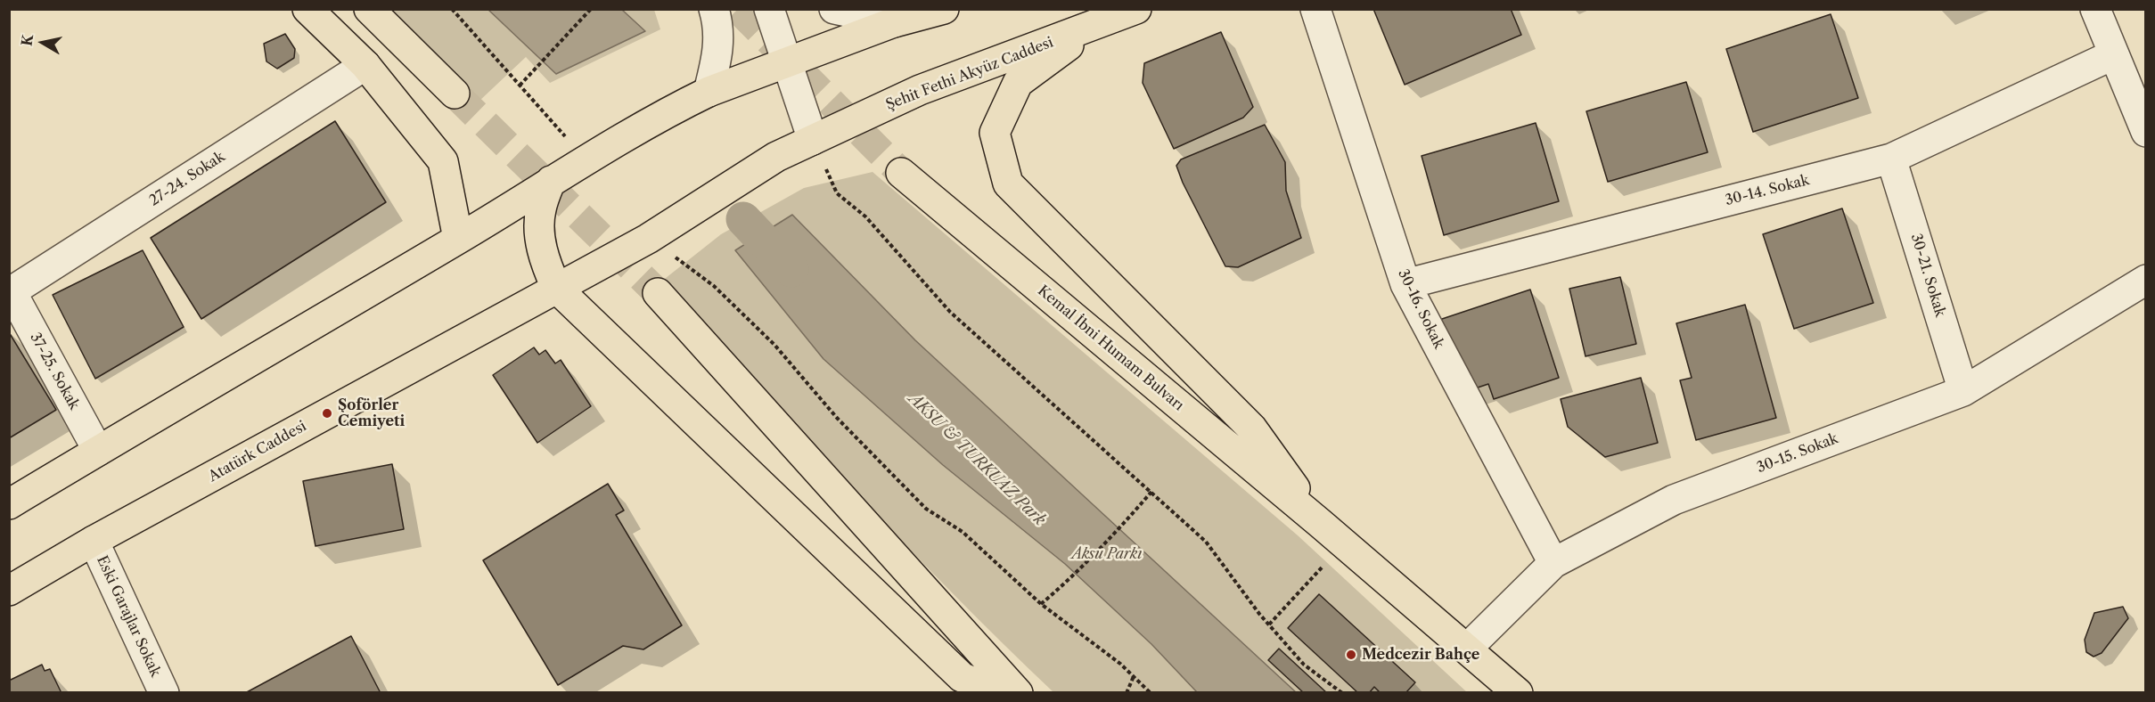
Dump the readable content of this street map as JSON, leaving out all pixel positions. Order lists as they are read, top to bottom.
{
  "streets": {
    "main road": ["Şehit Fethi Akyüz Caddesi", "Kemal İbni Humam Bulvarı", "Atatürk Caddesi"],
    "street": [
      "27-24. Sokak",
      "30-14. Sokak",
      "30-21. Sokak",
      "30-16. Sokak",
      "37-25. Sokak",
      "30-15. Sokak",
      "Eski Garajlar Sokak"
    ]
  },
  "crossings": [
    ["Şehit Fethi Akyüz Caddesi", "Atatürk Caddesi"],
    ["27-24. Sokak", "37-25. Sokak"],
    ["30-14. Sokak", "30-21. Sokak"],
    ["30-14. Sokak", "30-16. Sokak"],
    ["30-21. Sokak", "30-15. Sokak"],
    ["30-16. Sokak", "30-15. Sokak"],
    ["Atatürk Caddesi", "Eski Garajlar Sokak"]
  ],
  "water": ["AKSU & TURKUAZ Park"],
  "parks": ["Aksu Parkı"],
  "places": ["Şoförler Cemiyeti", "Medcezir Bahçe"],
  "north": "left"
}
